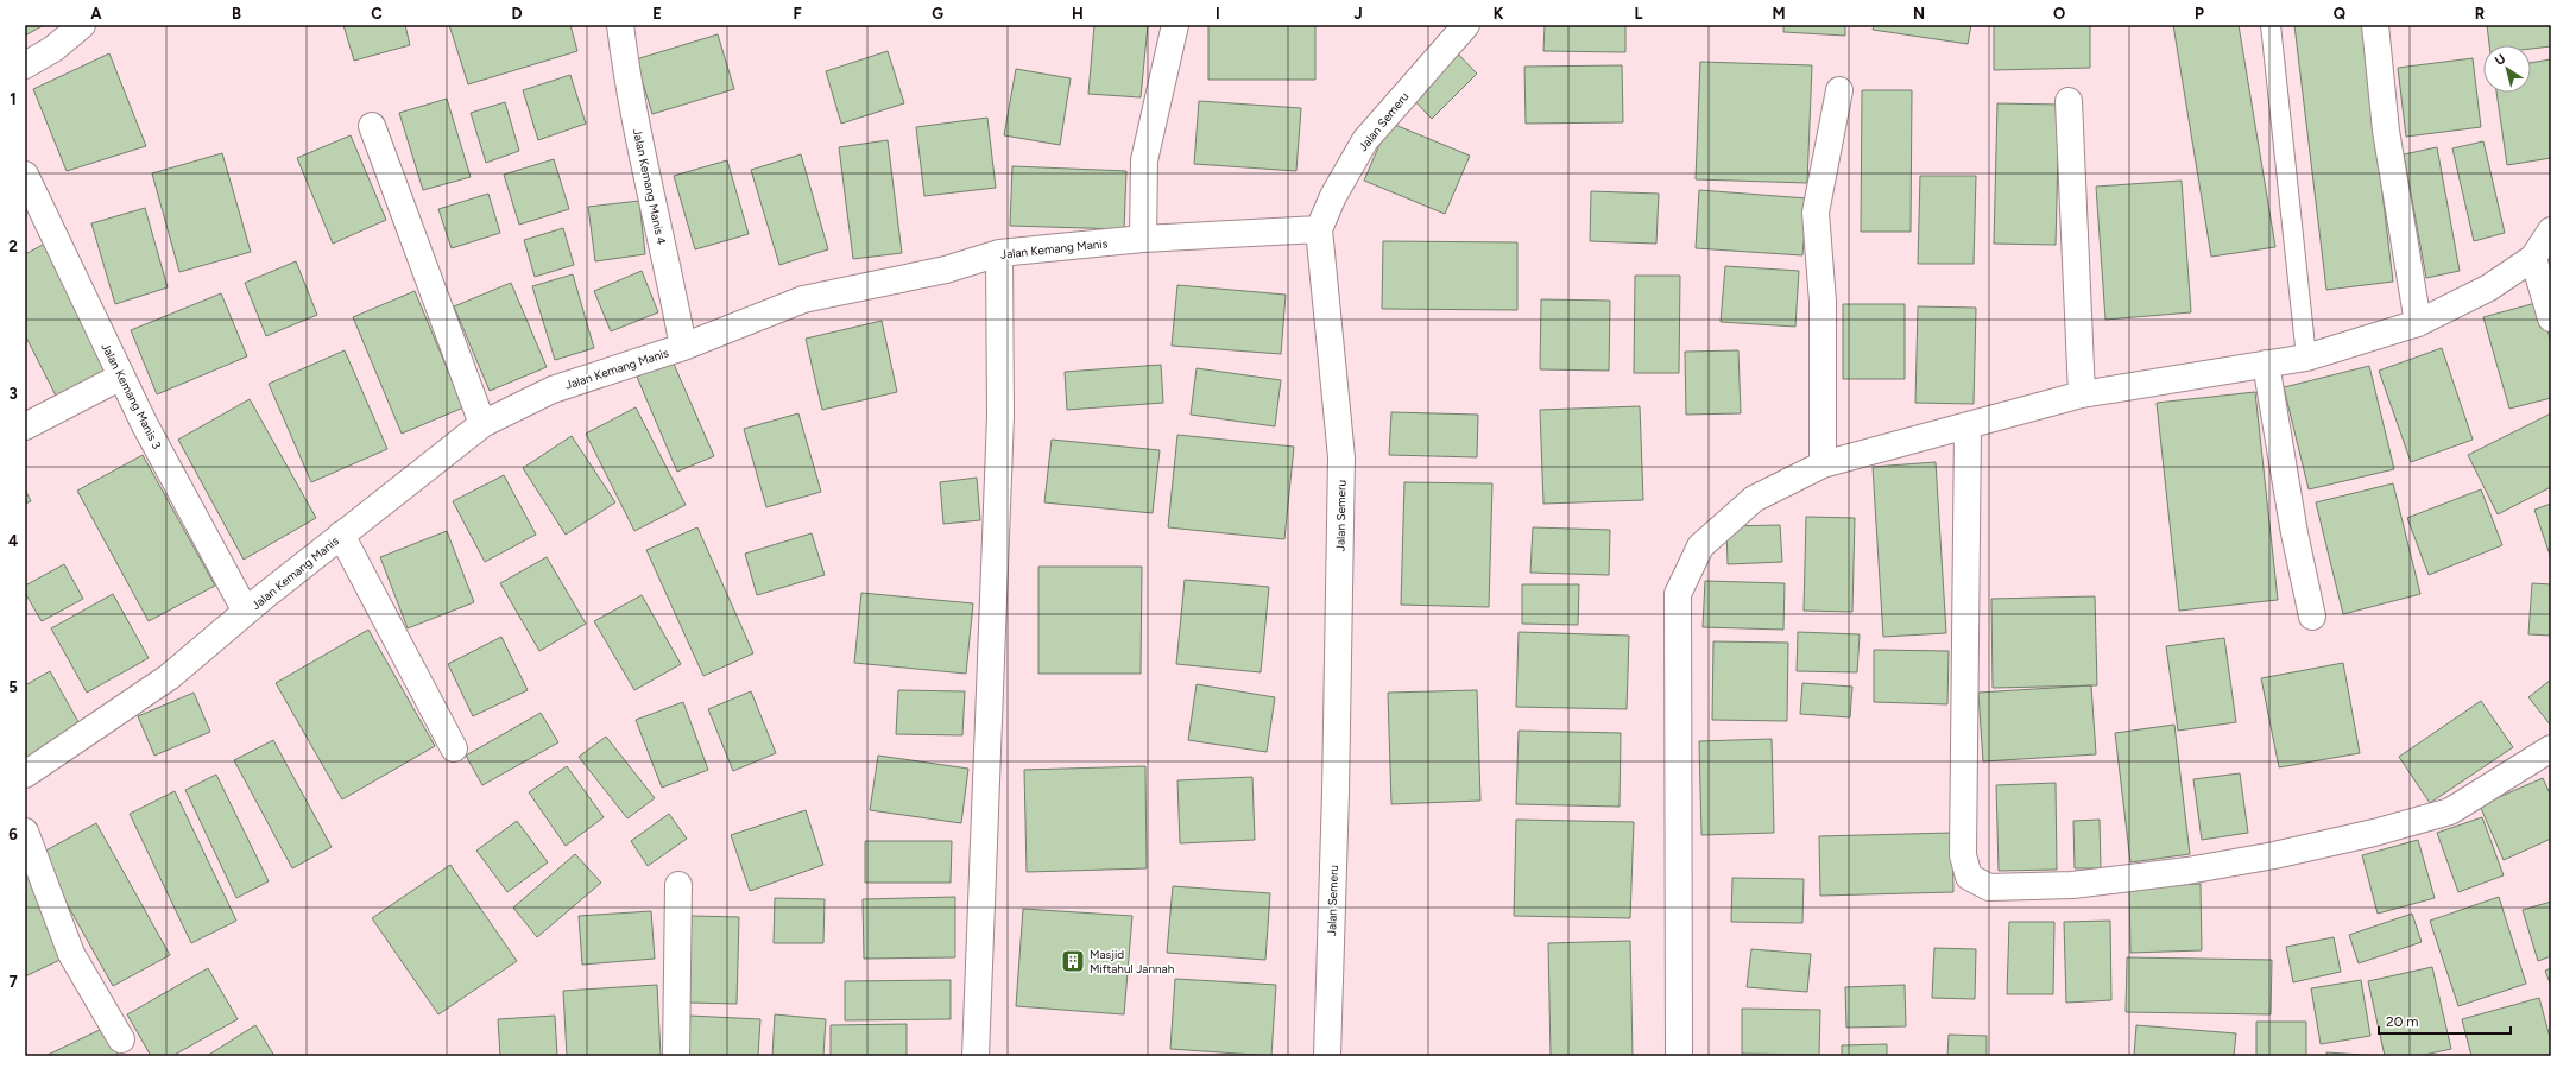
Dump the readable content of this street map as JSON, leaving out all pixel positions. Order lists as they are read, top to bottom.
{
  "streets": {
    "street": [
      "Jalan Semeru",
      "Jalan Kemang Manis 4",
      "Jalan Kemang Manis",
      "Jalan Kemang Manis 3"
    ]
  },
  "crossings": [
    ["Jalan Semeru", "Jalan Kemang Manis"],
    ["Jalan Kemang Manis 4", "Jalan Kemang Manis"],
    ["Jalan Kemang Manis", "Jalan Kemang Manis 3"]
  ],
  "places": {
    "building": ["Masjid Miftahul Jannah"]
  },
  "scale_bar": "20 m",
  "north": "top left",
  "grid": {
    "columns": [
      "A",
      "B",
      "C",
      "D",
      "E",
      "F",
      "G",
      "H",
      "I",
      "J",
      "K",
      "L",
      "M",
      "N",
      "O",
      "P",
      "Q",
      "R"
    ],
    "rows": [
      "1",
      "2",
      "3",
      "4",
      "5",
      "6",
      "7"
    ]
  }
}
